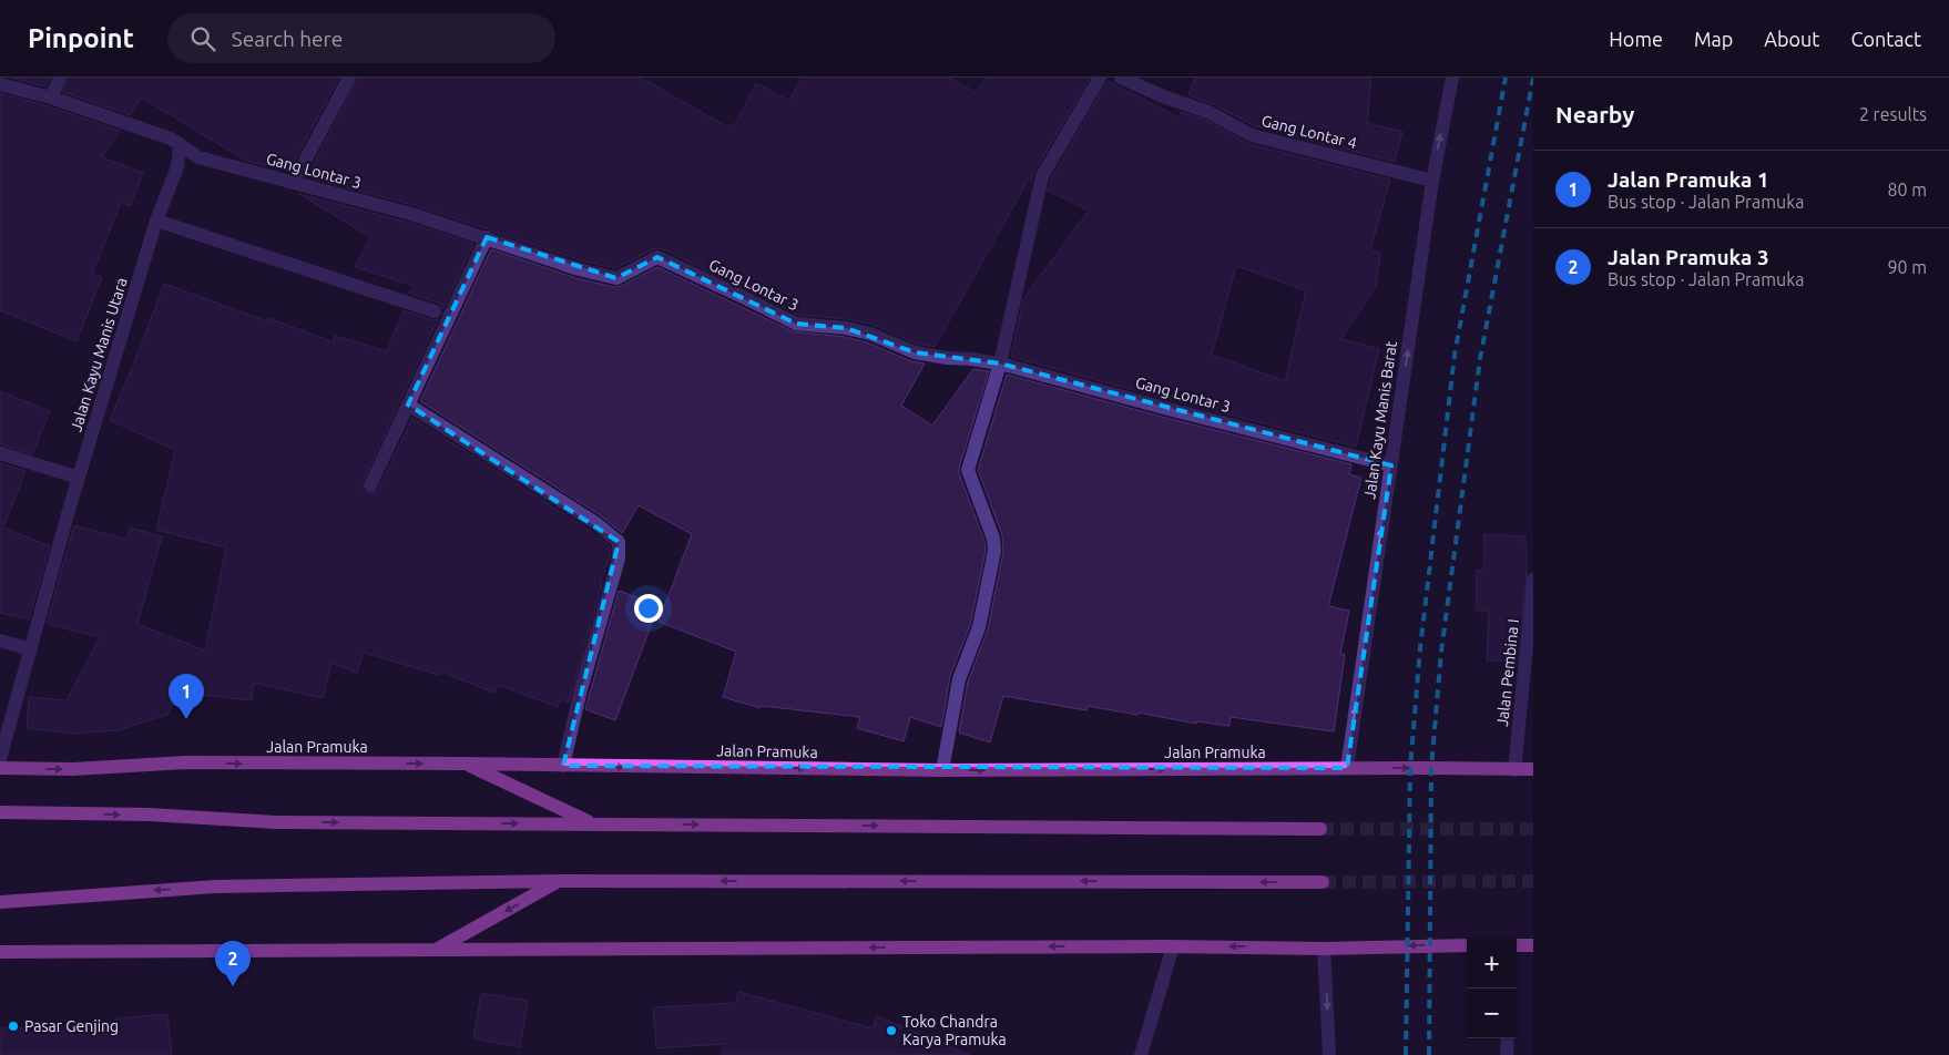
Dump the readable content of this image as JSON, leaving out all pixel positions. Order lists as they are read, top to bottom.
{
  "streets": {
    "main road": ["Jalan Pramuka"],
    "street": [
      "Gang Lontar 4",
      "Gang Lontar 3",
      "Jalan Kayu Manis Utara",
      "Jalan Kayu Manis Barat",
      "Jalan Pembina I"
    ]
  },
  "crossings": [
    ["Gang Lontar 4", "Jalan Kayu Manis Barat"],
    ["Gang Lontar 3", "Jalan Kayu Manis Utara"],
    ["Gang Lontar 3", "Jalan Kayu Manis Barat"],
    ["Jalan Kayu Manis Barat", "Jalan Pramuka"],
    ["Jalan Pembina I", "Jalan Pramuka"]
  ],
  "one_way": ["Jalan Kayu Manis Barat"],
  "places": ["Pasar Genjing", "Toko Chandra Karya Pramuka"],
  "page": {
    "header": "Pinpoint",
    "search": "Search here",
    "nav": [
      "Home",
      "Map",
      "About",
      "Contact"
    ],
    "heading": ["Nearby", "2 results"],
    "list": [
      {
        "mark": "1",
        "name": "Jalan Pramuka 1",
        "note": "Bus stop · Jalan Pramuka",
        "value": "80 m"
      },
      {
        "mark": "2",
        "name": "Jalan Pramuka 3",
        "note": "Bus stop · Jalan Pramuka",
        "value": "90 m"
      }
    ],
    "pins": ["1", "2"],
    "map_buttons": ["+", "−"]
  }
}
